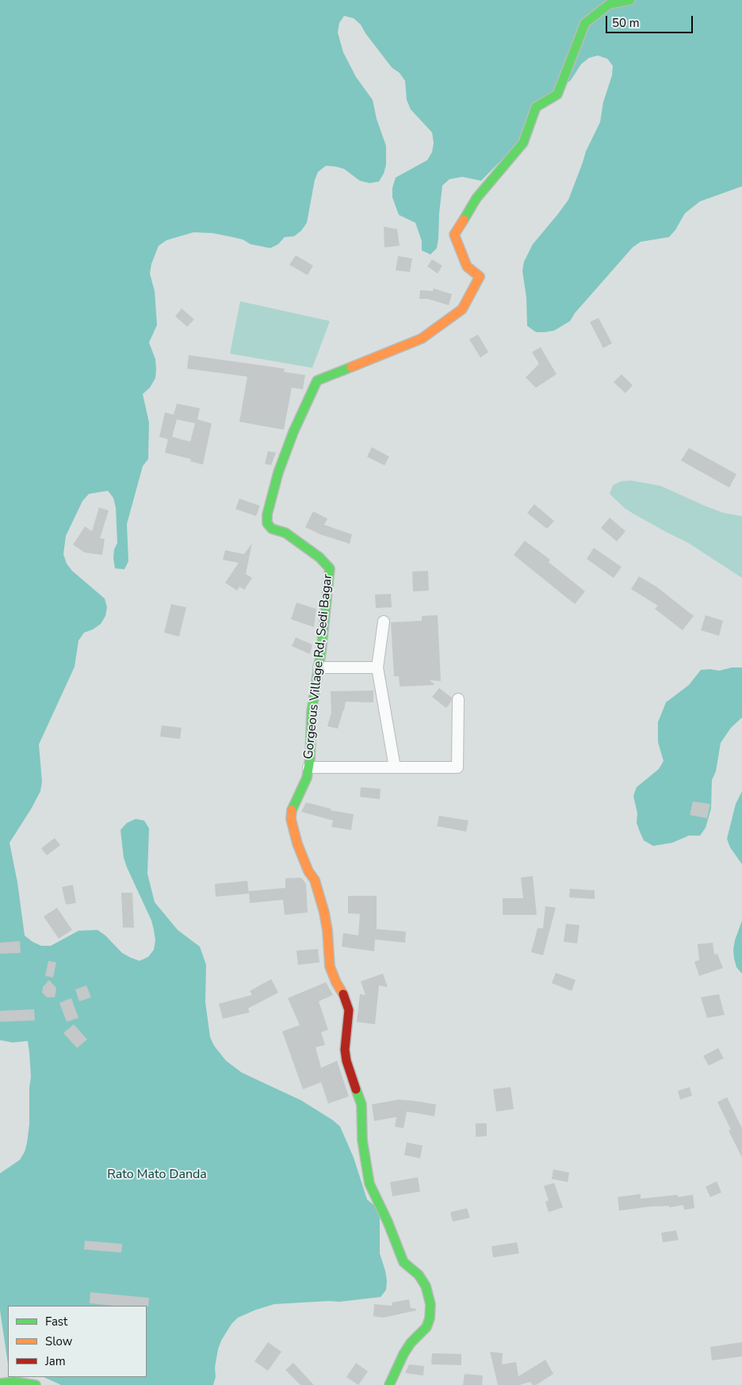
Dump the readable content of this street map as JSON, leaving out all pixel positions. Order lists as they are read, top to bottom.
{
  "streets": {
    "street": ["Gorgeous Village Rd, Sedi Bagar"]
  },
  "parks": ["Rato Mato Danda"],
  "legend": ["Fast", "Slow", "Jam"],
  "scale_bar": "50 m"
}
